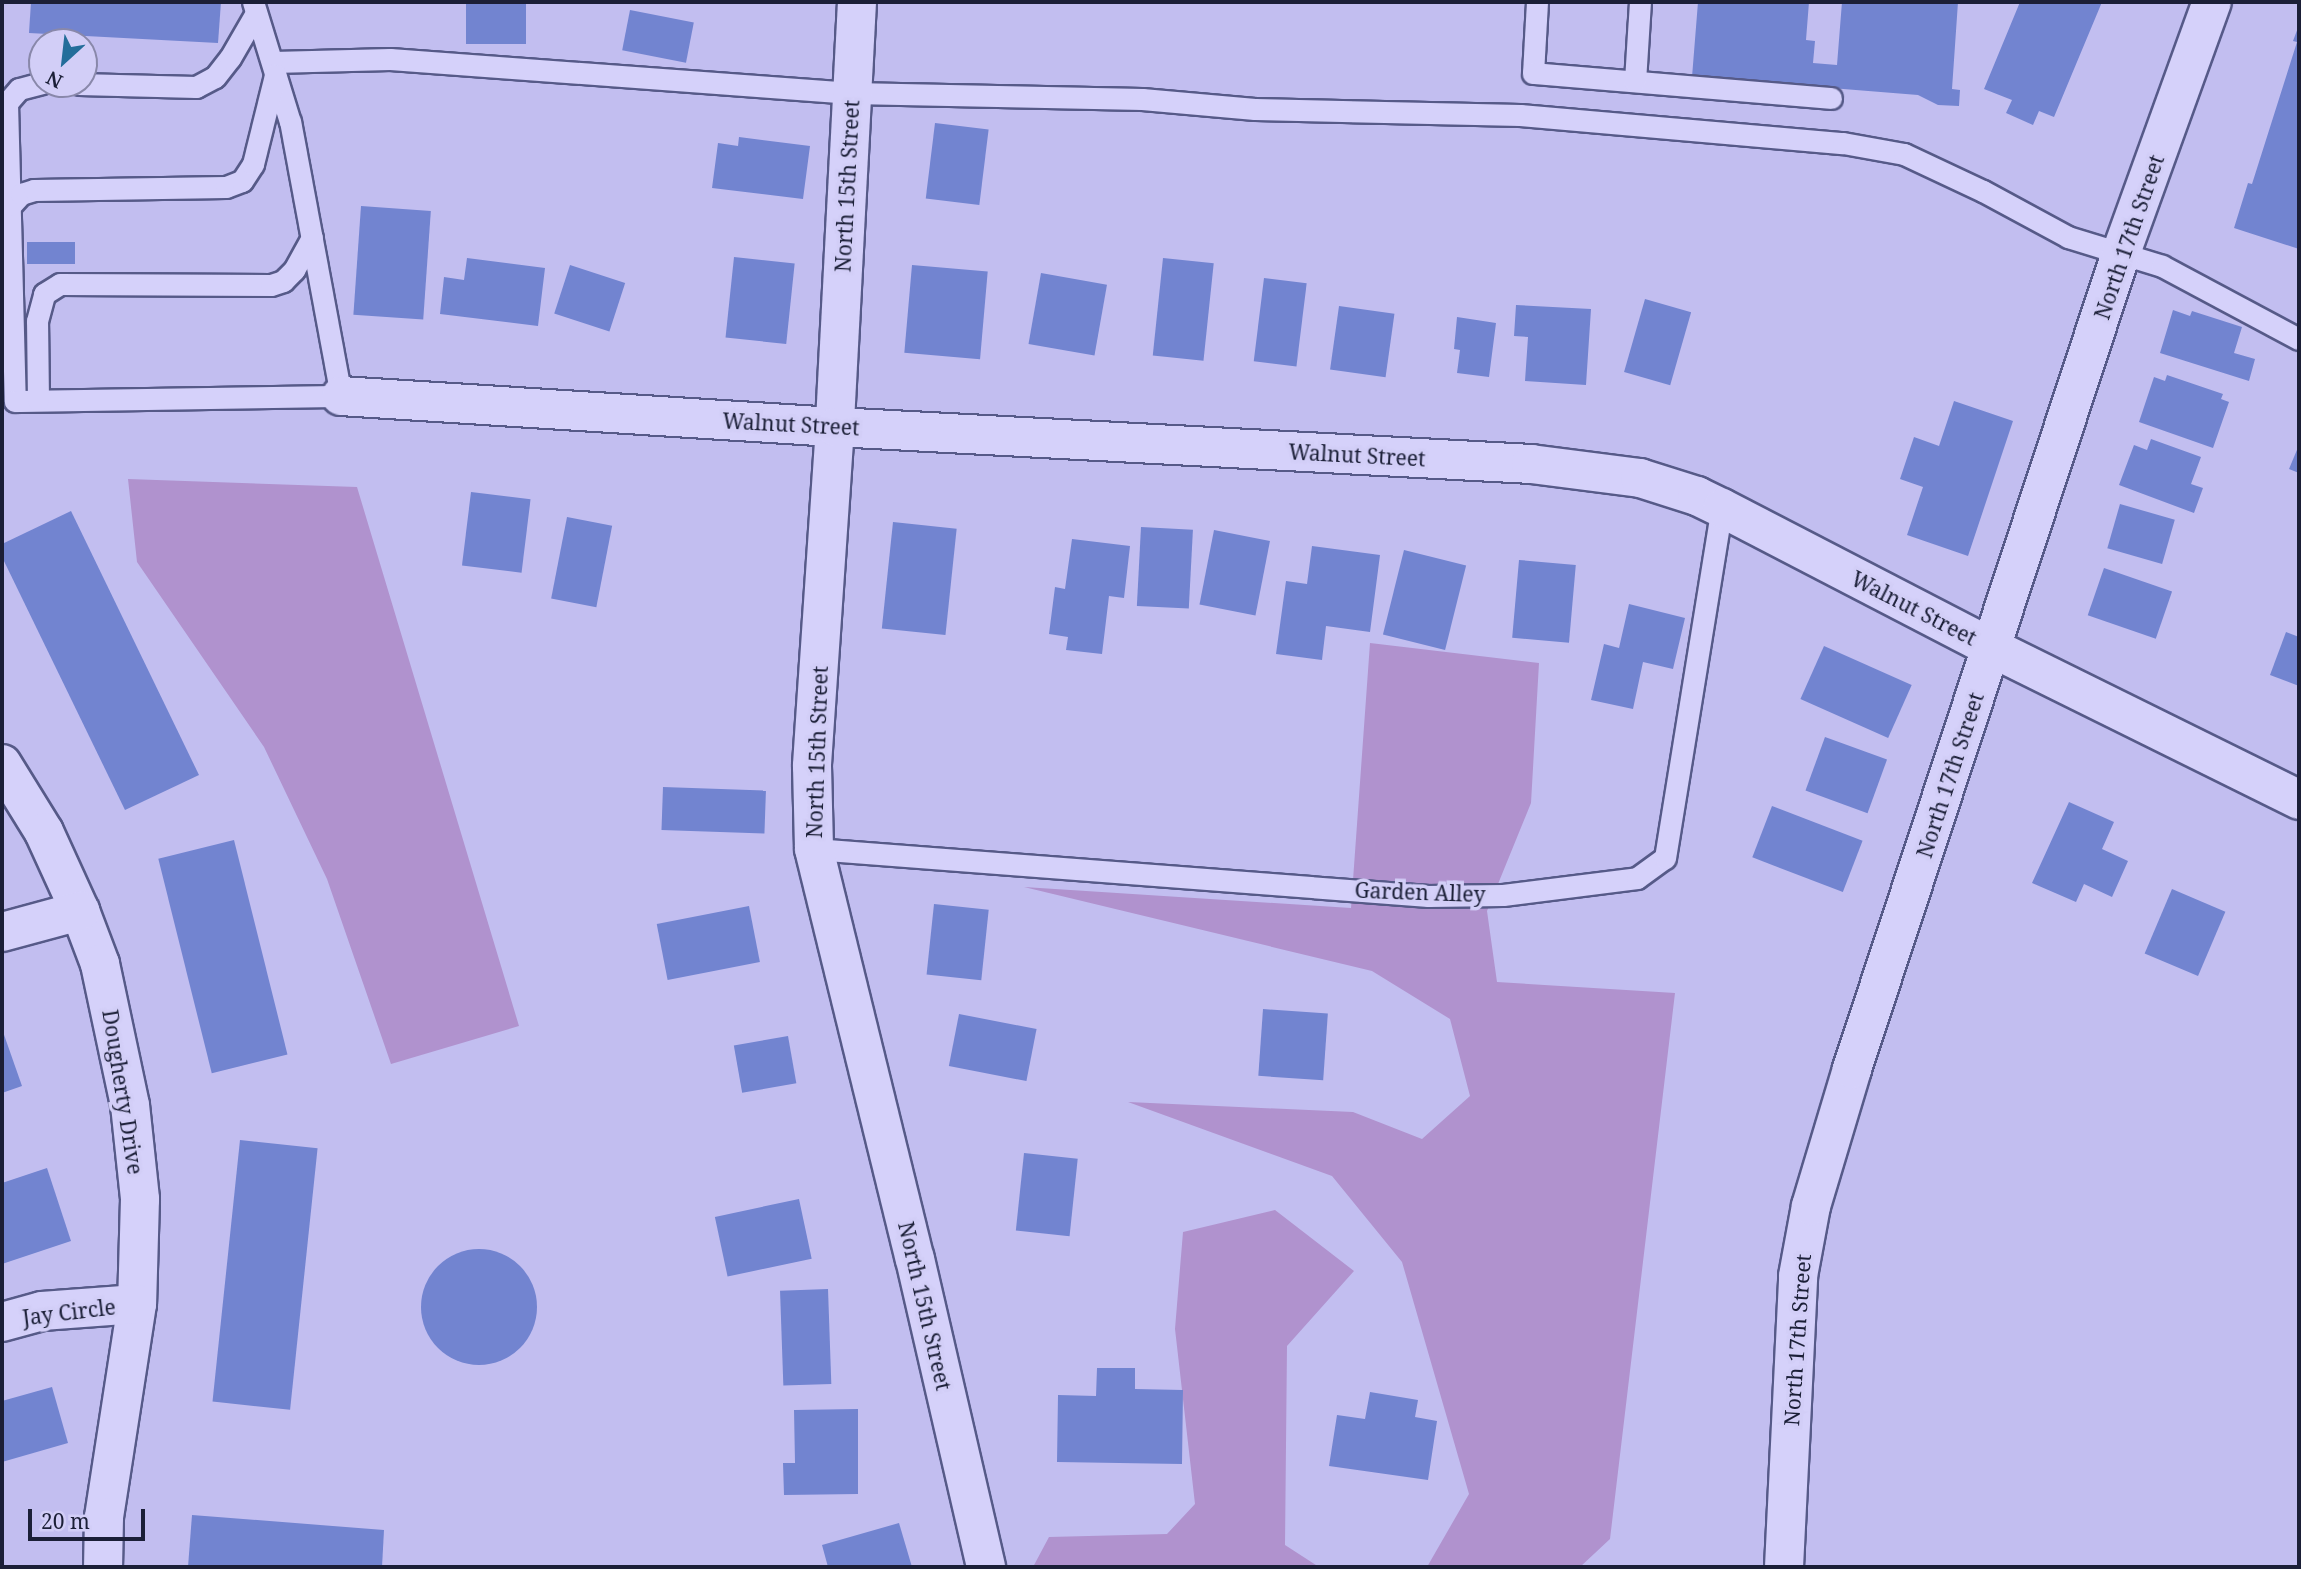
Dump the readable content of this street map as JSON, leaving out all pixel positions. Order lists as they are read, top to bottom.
{
  "streets": {
    "street": [
      "North 15th Street",
      "North 17th Street",
      "Walnut Street",
      "Dougherty Drive",
      "Jay Circle"
    ],
    "lane": ["Garden Alley"]
  },
  "crossings": [
    ["North 15th Street", "Walnut Street"],
    ["North 15th Street", "Garden Alley"],
    ["North 17th Street", "Walnut Street"],
    ["Walnut Street", "Garden Alley"],
    ["Dougherty Drive", "Jay Circle"]
  ],
  "scale_bar": "20 m",
  "north": "bottom left"
}
